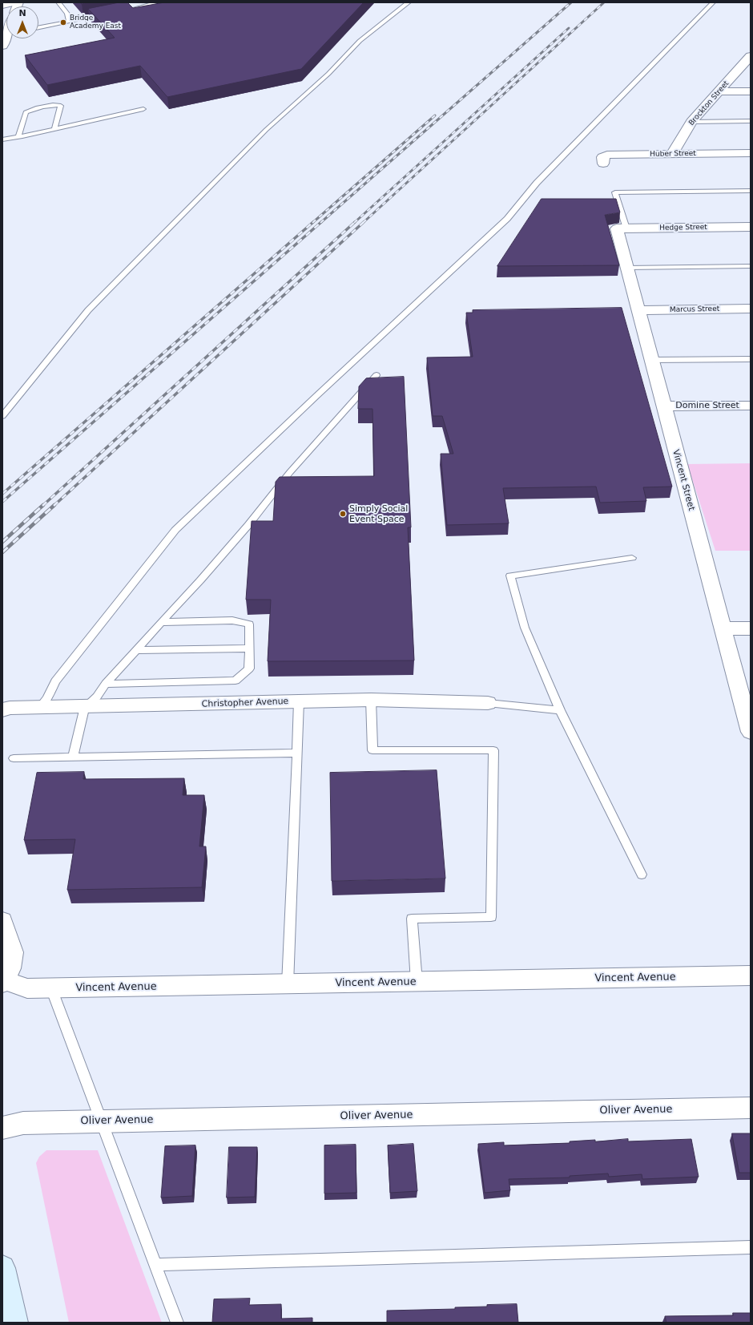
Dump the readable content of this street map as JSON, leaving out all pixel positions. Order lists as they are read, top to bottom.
{
  "streets": {
    "street": [
      "Brockton Street",
      "Huber Street",
      "Hedge Street",
      "Marcus Street",
      "Domine Street",
      "Vincent Street",
      "Christopher Avenue",
      "Vincent Avenue",
      "Oliver Avenue"
    ]
  },
  "crossings": [
    ["Brockton Street", "Huber Street"],
    ["Hedge Street", "Vincent Street"],
    ["Marcus Street", "Vincent Street"],
    ["Domine Street", "Vincent Street"]
  ],
  "places": ["Bridge Academy East", "Simply Social Event Space"],
  "north": "top"
}
